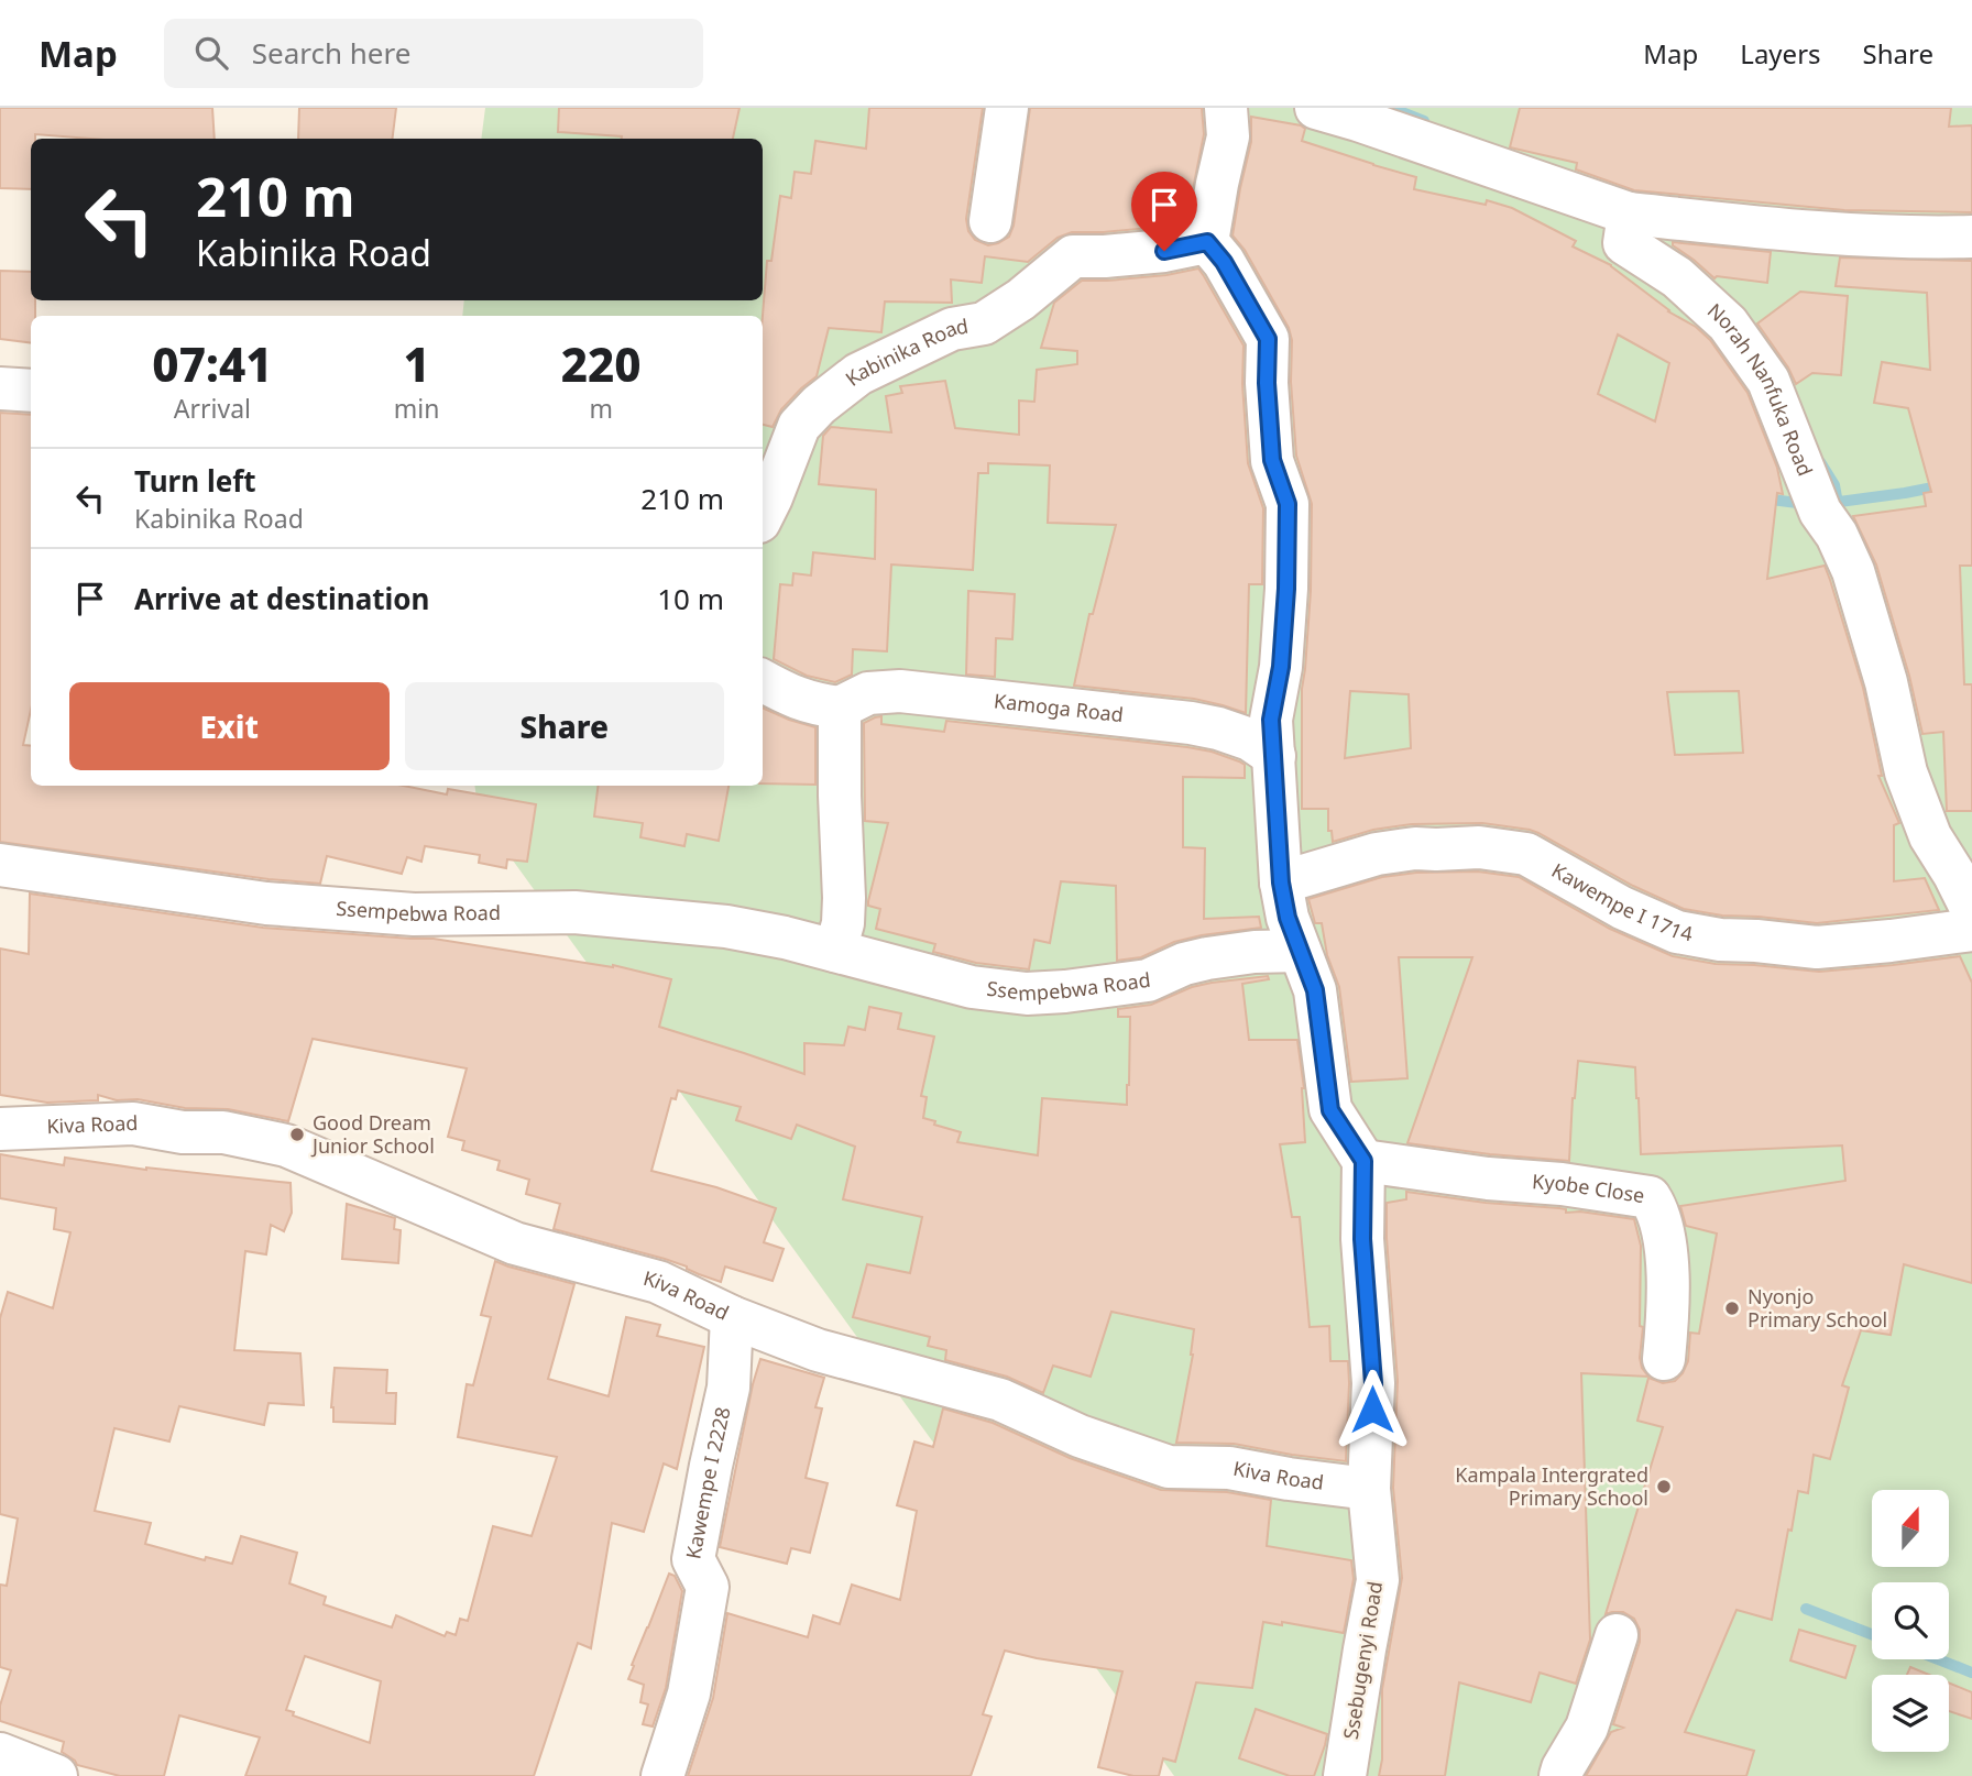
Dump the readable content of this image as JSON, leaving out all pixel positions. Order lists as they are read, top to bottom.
{
  "streets": {
    "street": [
      "Kabinika Road",
      "Norah Nanfuka Road",
      "Kamoga Road",
      "Kawempe I 1714",
      "Ssempebwa Road",
      "Kiva Road",
      "Kyobe Close",
      "Kawempe I 2228",
      "Ssebugenyi Road"
    ]
  },
  "crossings": [
    ["Kiva Road", "Kawempe I 2228"],
    ["Kiva Road", "Ssebugenyi Road"],
    ["Kyobe Close", "Ssebugenyi Road"]
  ],
  "places": ["Good Dream Junior School", "Nyonjo Primary School", "Kampala Intergrated Primary School"],
  "north": "top",
  "page": {
    "header": "Map",
    "search": "Search here",
    "nav": ["Map", "Layers", "Share"],
    "turn": ["210 m", "Kabinika Road"],
    "eta": [
      "07:41",
      "Arrival",
      "1",
      "min",
      "220",
      "m"
    ],
    "list": [
      {
        "name": "Turn left",
        "note": "Kabinika Road",
        "value": "210 m"
      },
      {
        "name": "Arrive at destination",
        "value": "10 m"
      }
    ],
    "buttons": ["Exit", "Share"]
  }
}
